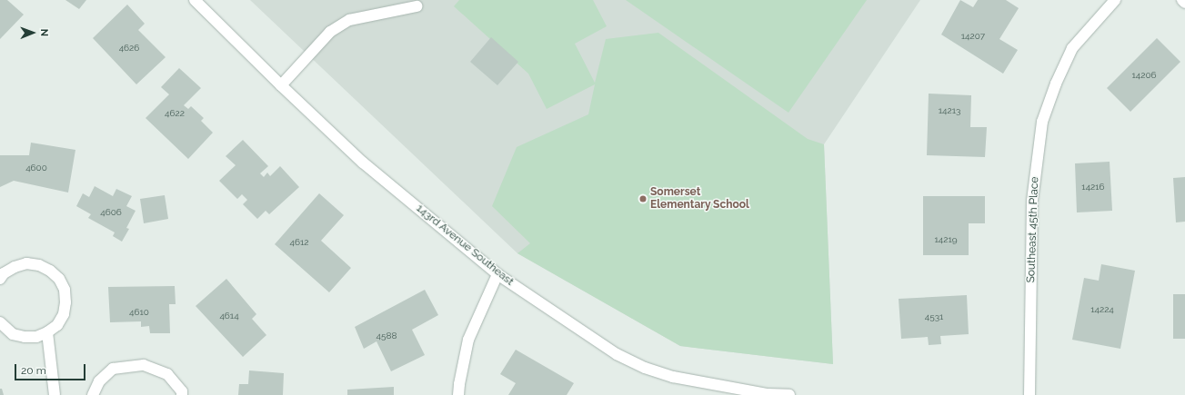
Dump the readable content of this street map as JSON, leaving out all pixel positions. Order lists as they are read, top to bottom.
{
  "streets": {
    "street": ["Southeast 45th Place", "143rd Avenue Southeast"]
  },
  "places": ["Somerset Elementary School"],
  "house_numbers": [
    "14207",
    "4626",
    "14206",
    "14213",
    "4622",
    "4600",
    "14216",
    "4606",
    "14219",
    "4612",
    "14224",
    "4610",
    "4614",
    "4531",
    "4588"
  ],
  "scale_bar": "20 m",
  "north": "right"
}
